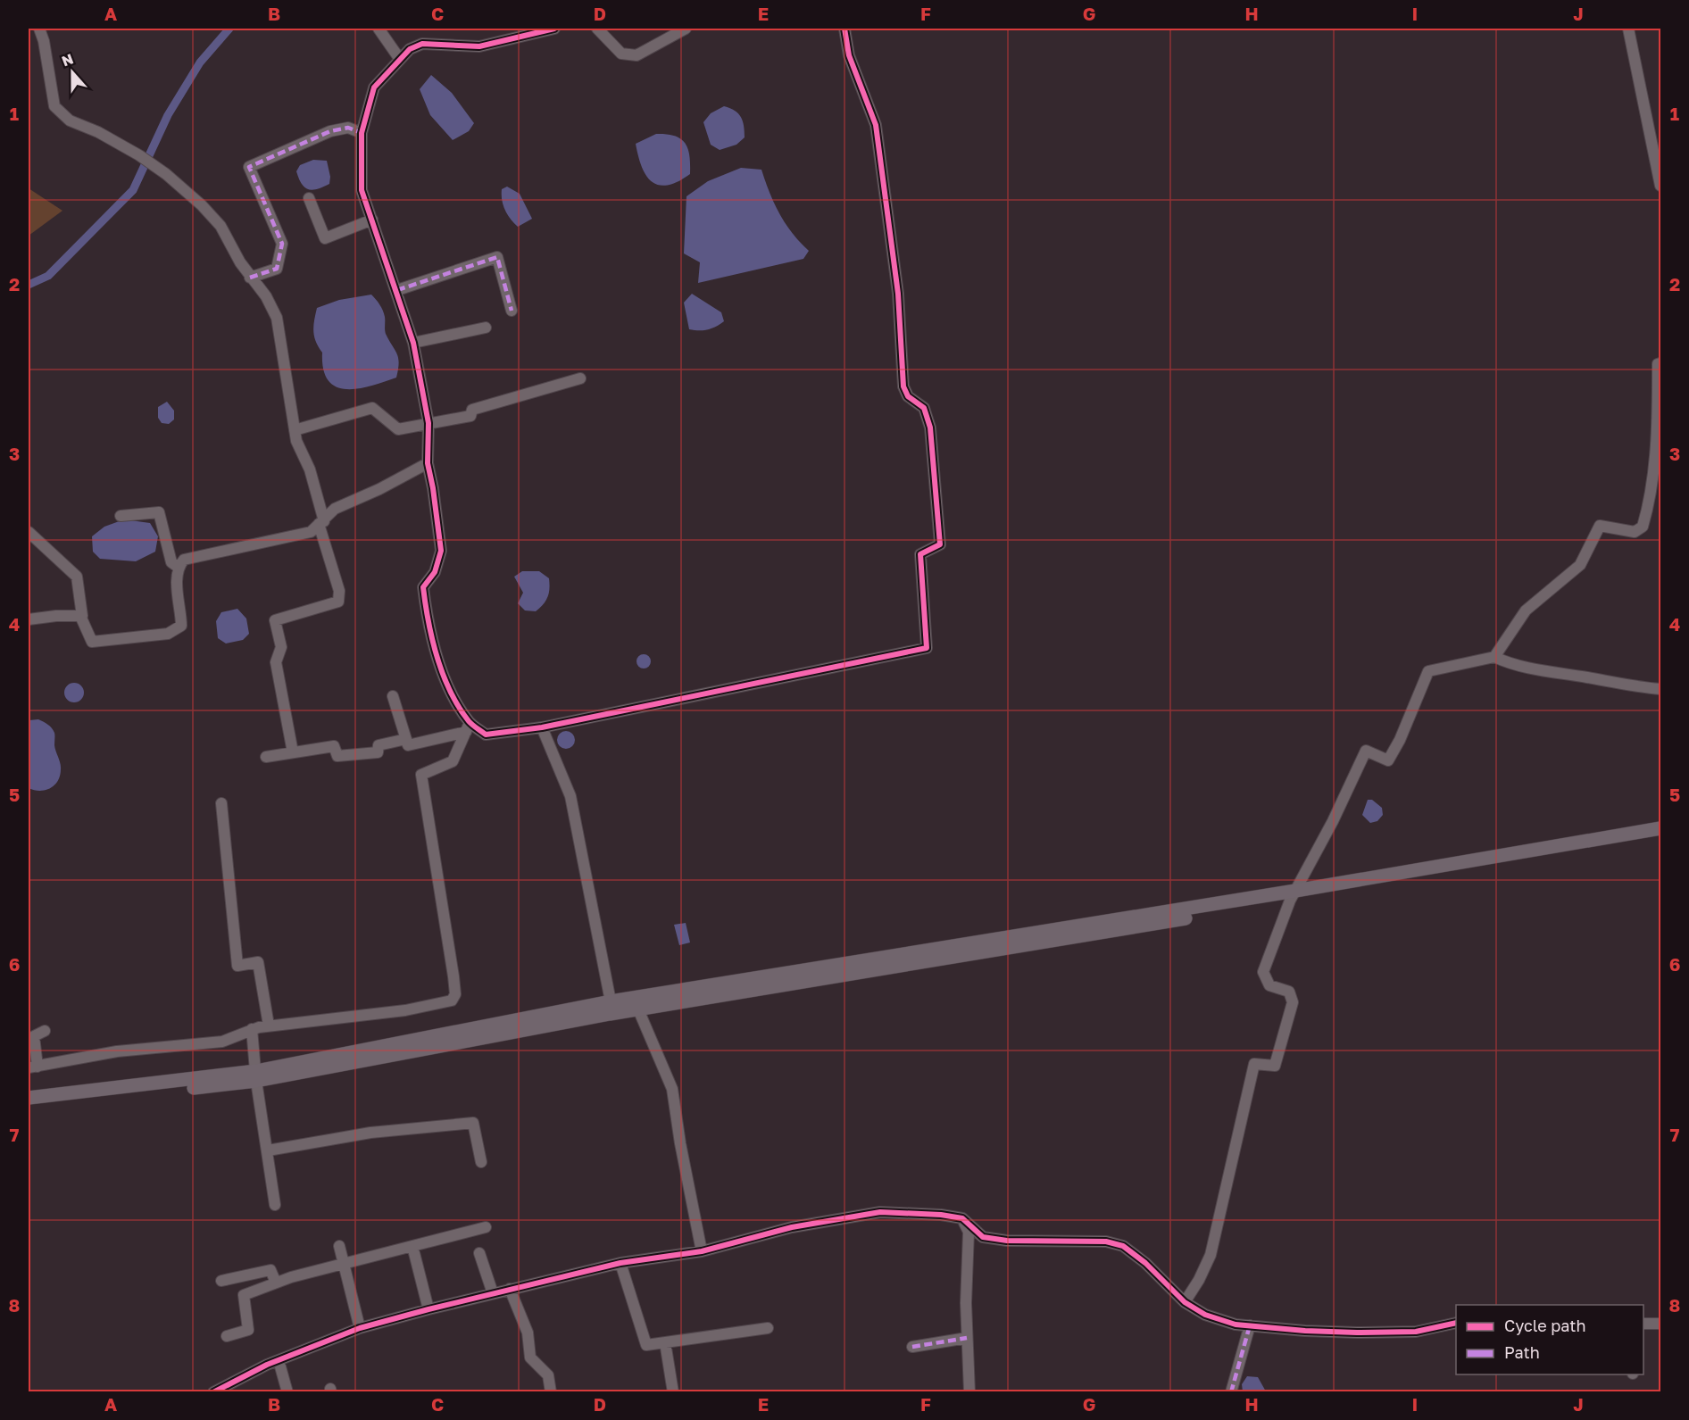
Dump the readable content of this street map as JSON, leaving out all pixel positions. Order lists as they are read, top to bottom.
{
  "legend": ["Cycle path", "Path"],
  "north": "top",
  "grid": {
    "columns": [
      "A",
      "B",
      "C",
      "D",
      "E",
      "F",
      "G",
      "H",
      "I",
      "J"
    ],
    "rows": [
      "1",
      "2",
      "3",
      "4",
      "5",
      "6",
      "7",
      "8"
    ]
  }
}
